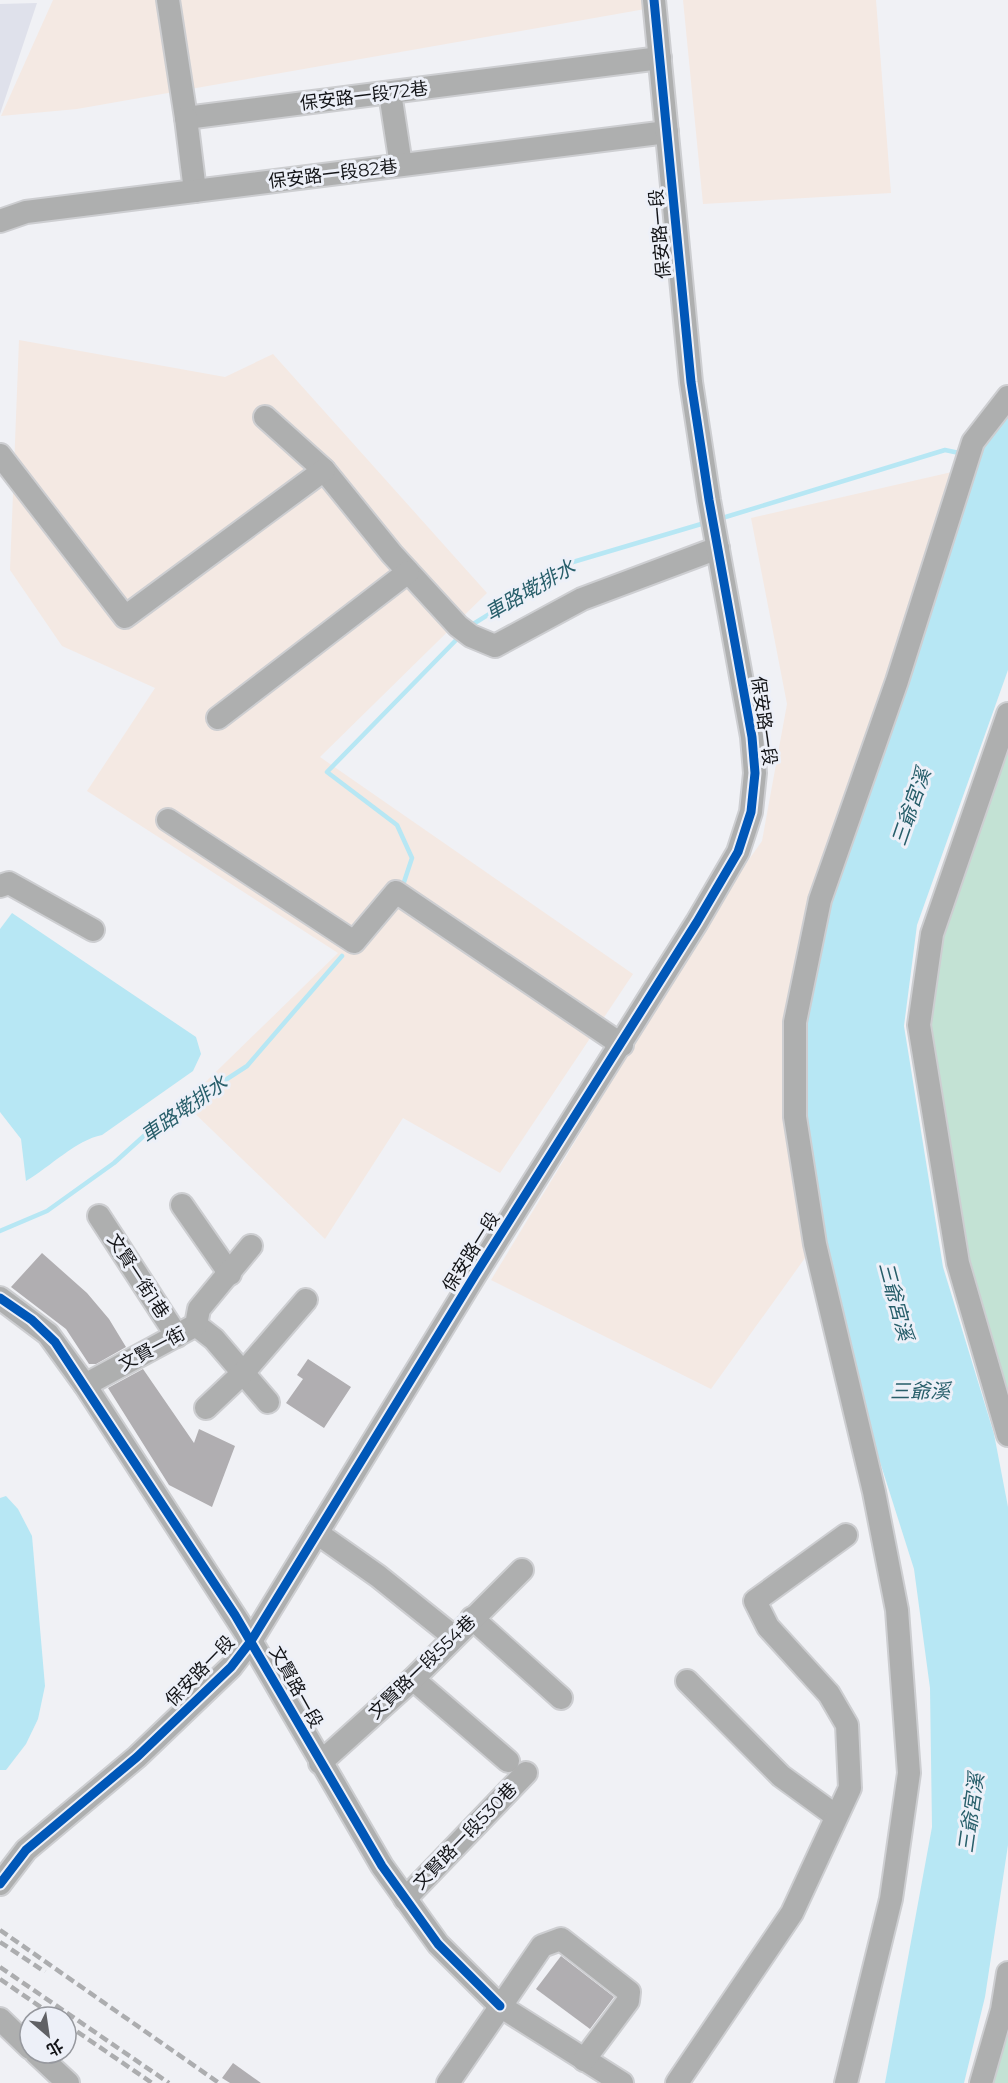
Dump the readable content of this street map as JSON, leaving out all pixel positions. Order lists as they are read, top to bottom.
{
  "streets": {
    "street": [
      "保安路一段72巷",
      "保安路一段82巷",
      "保安路一段",
      "文賢一街1巷",
      "文賢一街",
      "文賢路一段554巷",
      "文賢路一段",
      "文賢路一段530巷"
    ]
  },
  "crossings": [
    ["保安路一段72巷", "保安路一段"],
    ["保安路一段82巷", "保安路一段"],
    ["保安路一段", "文賢路一段"],
    ["文賢一街1巷", "文賢一街"],
    ["文賢一街", "文賢路一段"],
    ["文賢路一段554巷", "文賢路一段"],
    ["文賢路一段554巷", "文賢路一段530巷"],
    ["文賢路一段", "文賢路一段530巷"]
  ],
  "water": ["車路墘排水", "三爺宮溪", "三爺溪"],
  "north": "bottom right"
}
